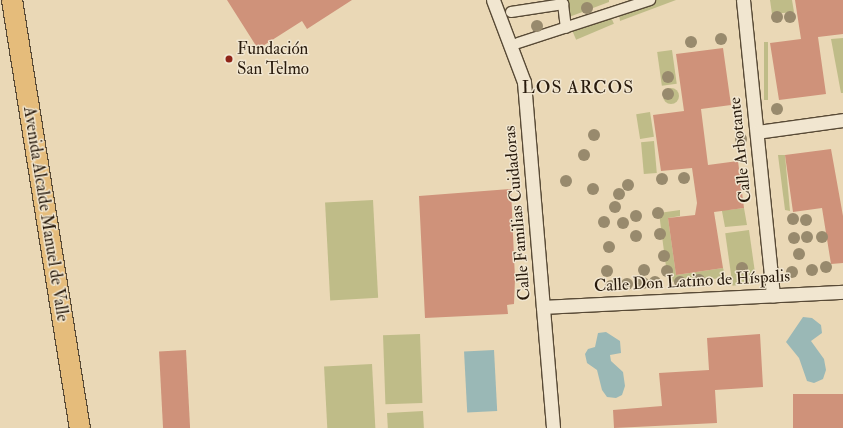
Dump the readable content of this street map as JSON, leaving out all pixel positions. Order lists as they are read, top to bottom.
{
  "streets": {
    "main road": ["Avenida Alcalde Manuel de Valle"],
    "street": ["Calle Arbotante", "Calle Familias Cuidadoras", "Calle Don Latino de Híspalis"]
  },
  "crossings": [
    ["Calle Arbotante", "Calle Don Latino de Híspalis"],
    ["Calle Familias Cuidadoras", "Calle Don Latino de Híspalis"]
  ],
  "districts": ["LOS ARCOS"],
  "places": ["Fundación San Telmo"]
}
